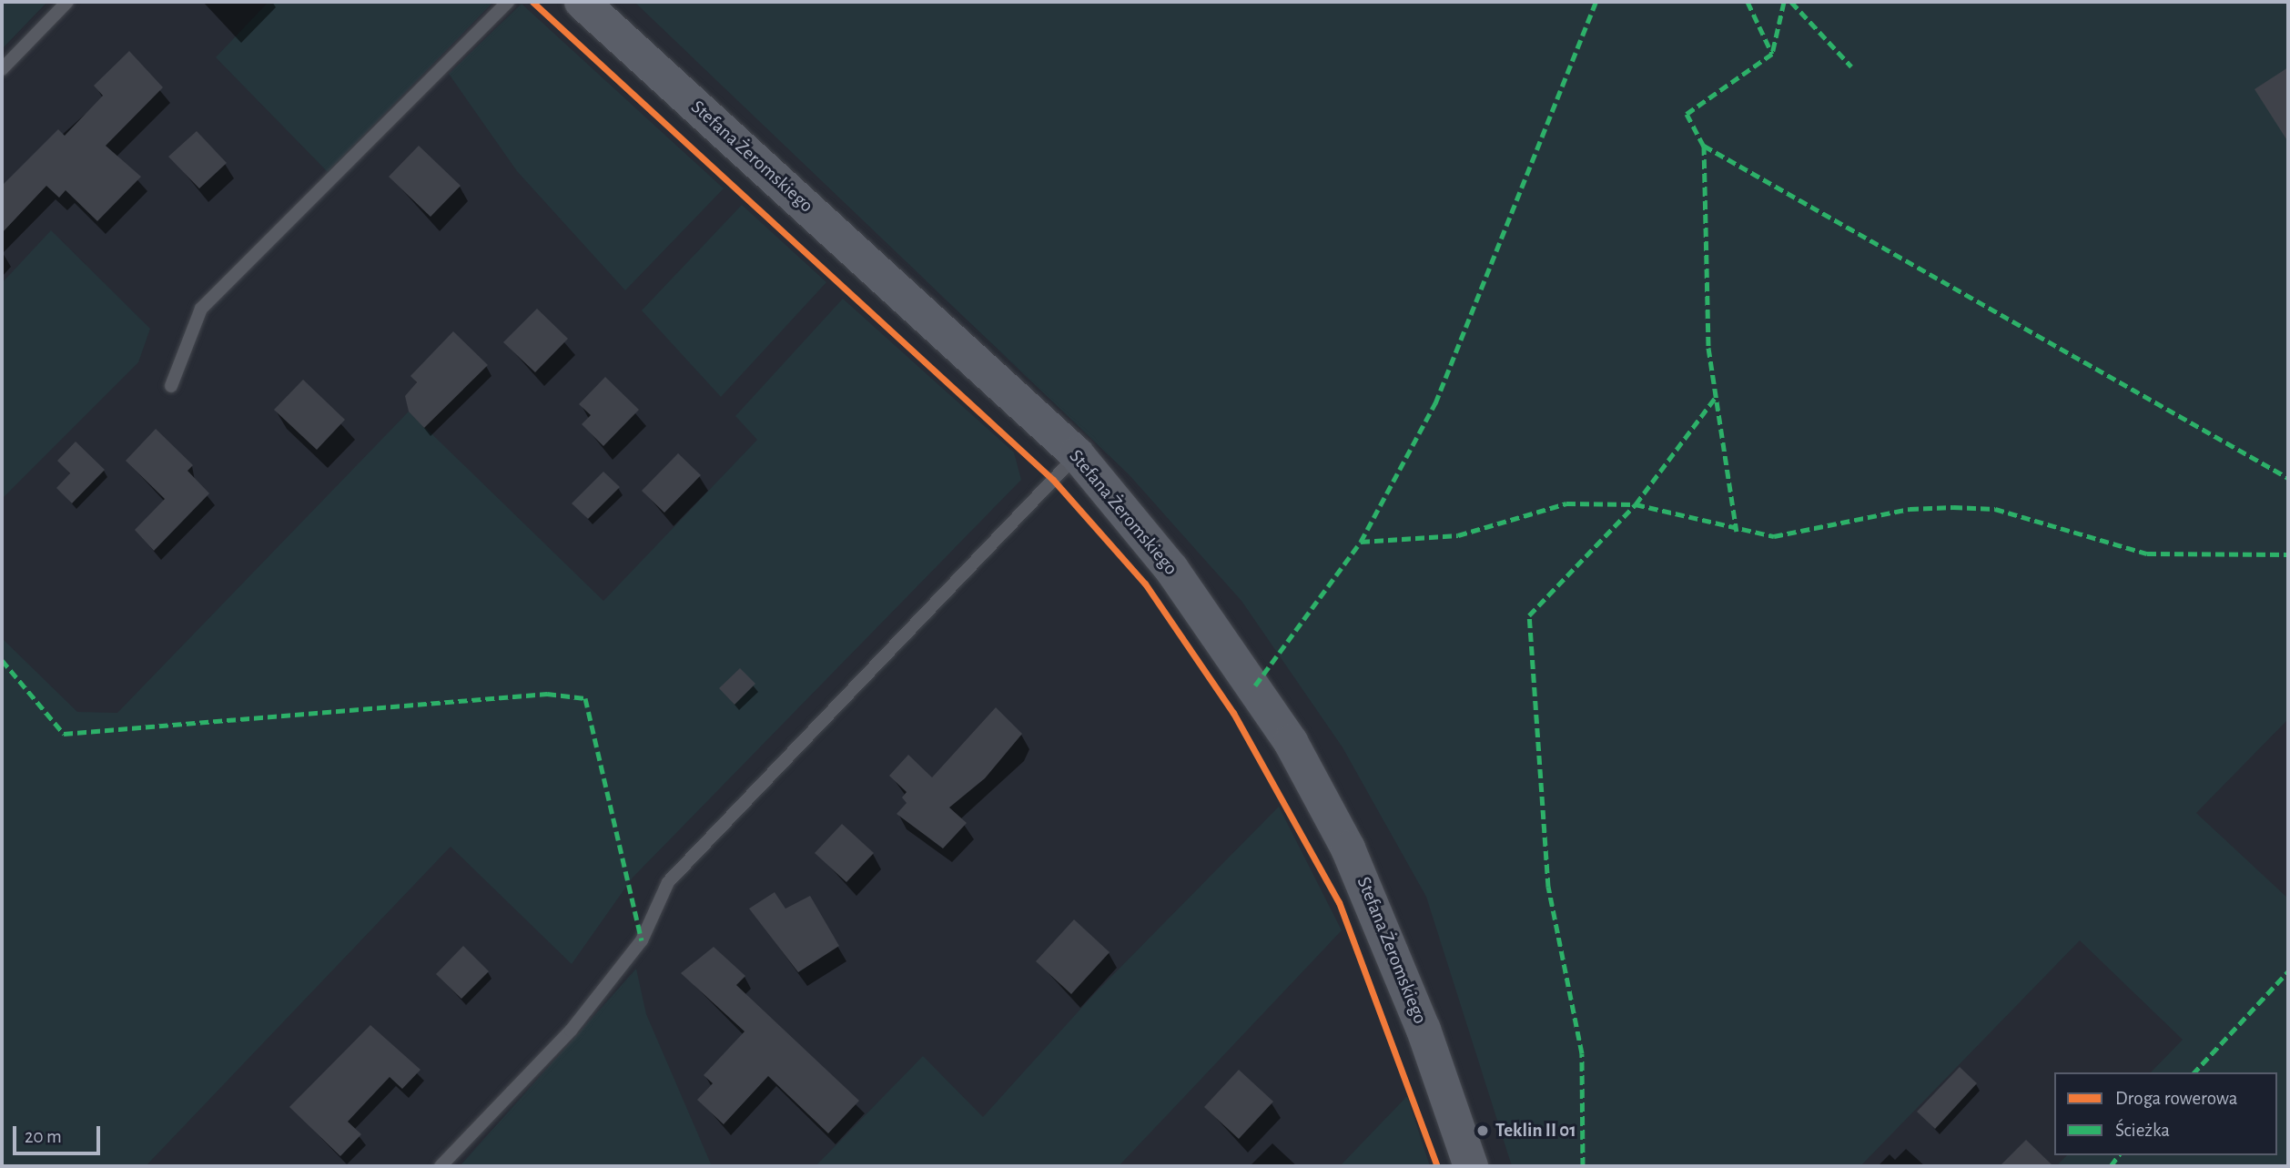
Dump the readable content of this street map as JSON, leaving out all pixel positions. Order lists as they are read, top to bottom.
{
  "streets": {
    "main road": ["Stefana Żeromskiego"]
  },
  "places": ["Teklin II 01"],
  "legend": ["Droga rowerowa", "Ścieżka"],
  "scale_bar": "20 m"
}
